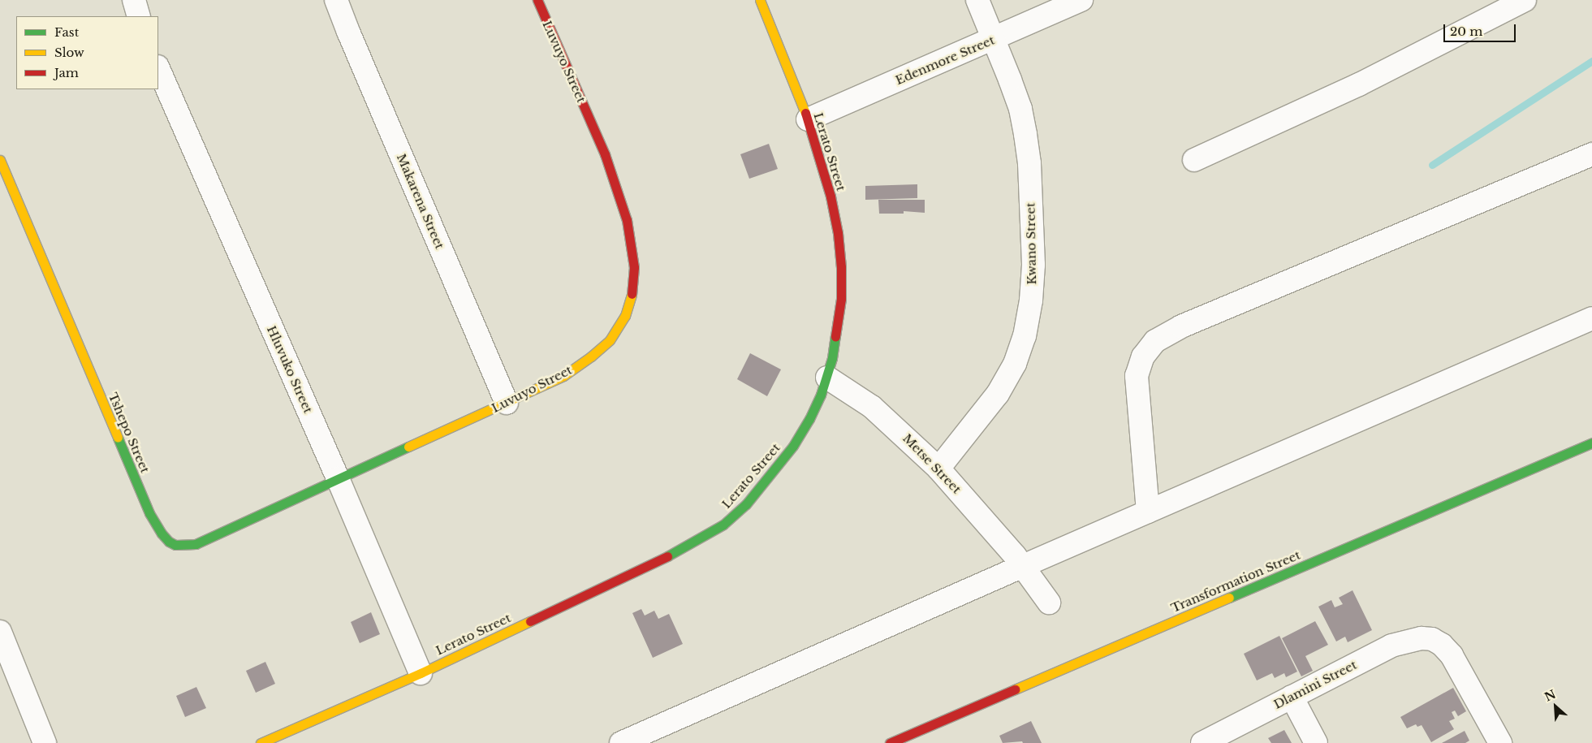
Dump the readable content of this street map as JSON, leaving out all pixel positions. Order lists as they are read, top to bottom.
{
  "streets": {
    "street": [
      "Edenmore Street",
      "Luvuyo Street",
      "Lerato Street",
      "Makarena Street",
      "Kwano Street",
      "Hluvuko Street",
      "Tshepo Street",
      "Metse Street",
      "Transformation Street",
      "Dlamini Street"
    ]
  },
  "crossings": [
    ["Edenmore Street", "Lerato Street"],
    ["Edenmore Street", "Kwano Street"],
    ["Luvuyo Street", "Makarena Street"],
    ["Luvuyo Street", "Hluvuko Street"],
    ["Luvuyo Street", "Tshepo Street"],
    ["Lerato Street", "Hluvuko Street"],
    ["Lerato Street", "Metse Street"],
    ["Kwano Street", "Metse Street"],
    ["Hluvuko Street", "Tshepo Street"]
  ],
  "legend": ["Fast", "Slow", "Jam"],
  "scale_bar": "20 m",
  "north": "top left"
}
